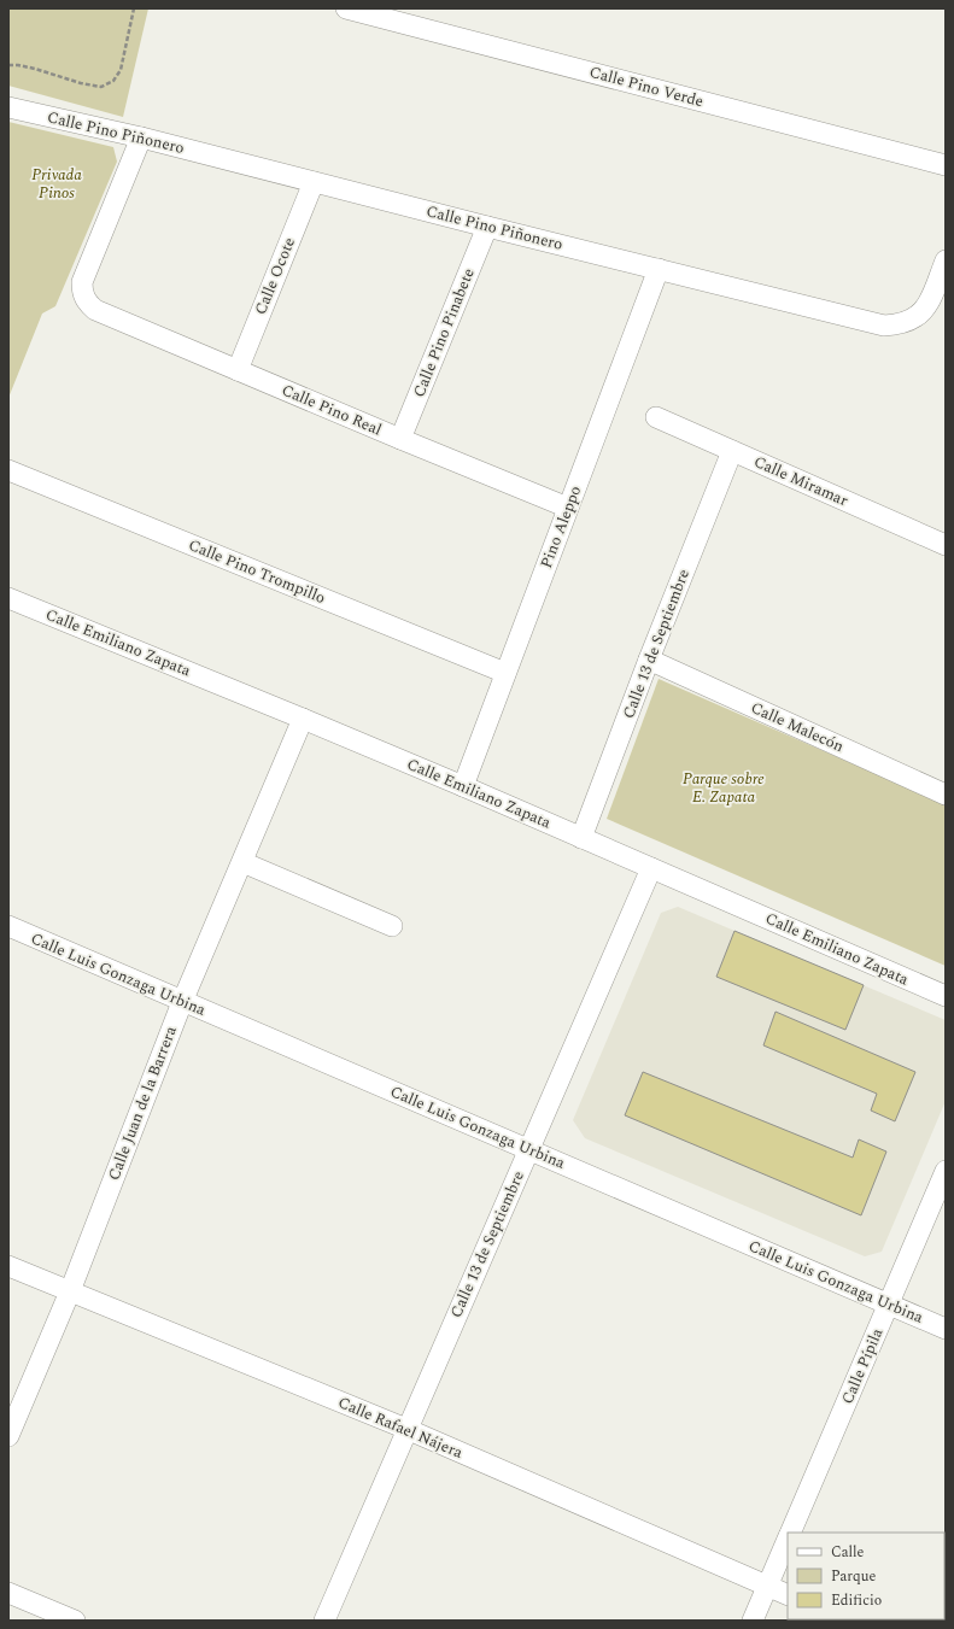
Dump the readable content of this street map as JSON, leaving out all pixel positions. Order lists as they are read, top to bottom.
{
  "streets": {
    "street": [
      "Calle Pino Verde",
      "Calle Pino Piñonero",
      "Calle Ocote",
      "Calle Pino Pinabete",
      "Calle Pino Real",
      "Calle Miramar",
      "Pino Aleppo",
      "Calle Pino Trompillo",
      "Calle Emiliano Zapata",
      "Calle 13 de Septiembre",
      "Calle Malecón",
      "Calle Luis Gonzaga Urbina",
      "Calle Juan de la Barrera",
      "Calle Pípila",
      "Calle Rafael Nájera"
    ]
  },
  "crossings": [
    ["Calle Pino Piñonero", "Calle Ocote"],
    ["Calle Pino Piñonero", "Calle Pino Pinabete"],
    ["Calle Pino Piñonero", "Calle Pino Real"],
    ["Calle Pino Piñonero", "Pino Aleppo"],
    ["Calle Ocote", "Calle Pino Real"],
    ["Calle Pino Pinabete", "Calle Pino Real"],
    ["Calle Pino Real", "Pino Aleppo"],
    ["Calle Miramar", "Calle 13 de Septiembre"],
    ["Pino Aleppo", "Calle Pino Trompillo"],
    ["Pino Aleppo", "Calle Emiliano Zapata"],
    ["Calle Emiliano Zapata", "Calle 13 de Septiembre"],
    ["Calle Emiliano Zapata", "Calle Juan de la Barrera"],
    ["Calle 13 de Septiembre", "Calle Malecón"],
    ["Calle 13 de Septiembre", "Calle Luis Gonzaga Urbina"],
    ["Calle 13 de Septiembre", "Calle Rafael Nájera"],
    ["Calle Luis Gonzaga Urbina", "Calle Juan de la Barrera"],
    ["Calle Luis Gonzaga Urbina", "Calle Pípila"],
    ["Calle Juan de la Barrera", "Calle Rafael Nájera"],
    ["Calle Pípila", "Calle Rafael Nájera"]
  ],
  "parks": ["Privada Pinos", "Parque sobre E. Zapata"],
  "legend": ["Calle", "Parque", "Edificio"]
}
